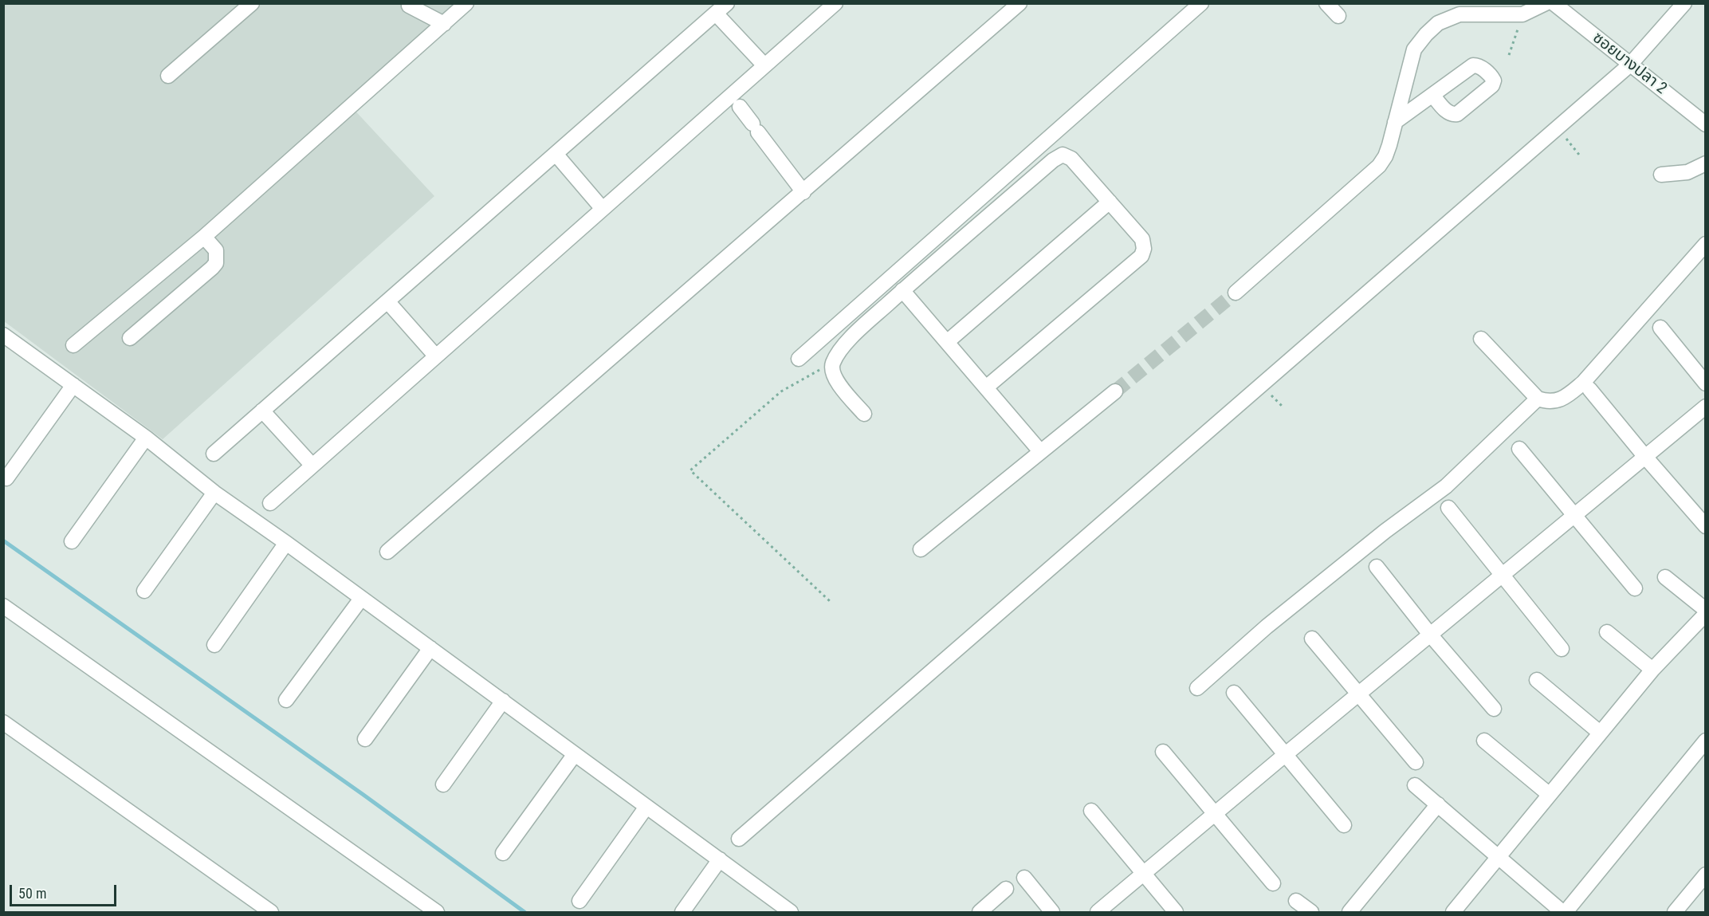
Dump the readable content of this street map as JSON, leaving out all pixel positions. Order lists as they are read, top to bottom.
{
  "streets": {
    "street": ["ซอยบางปลา 2"]
  },
  "scale_bar": "50 m"
}
